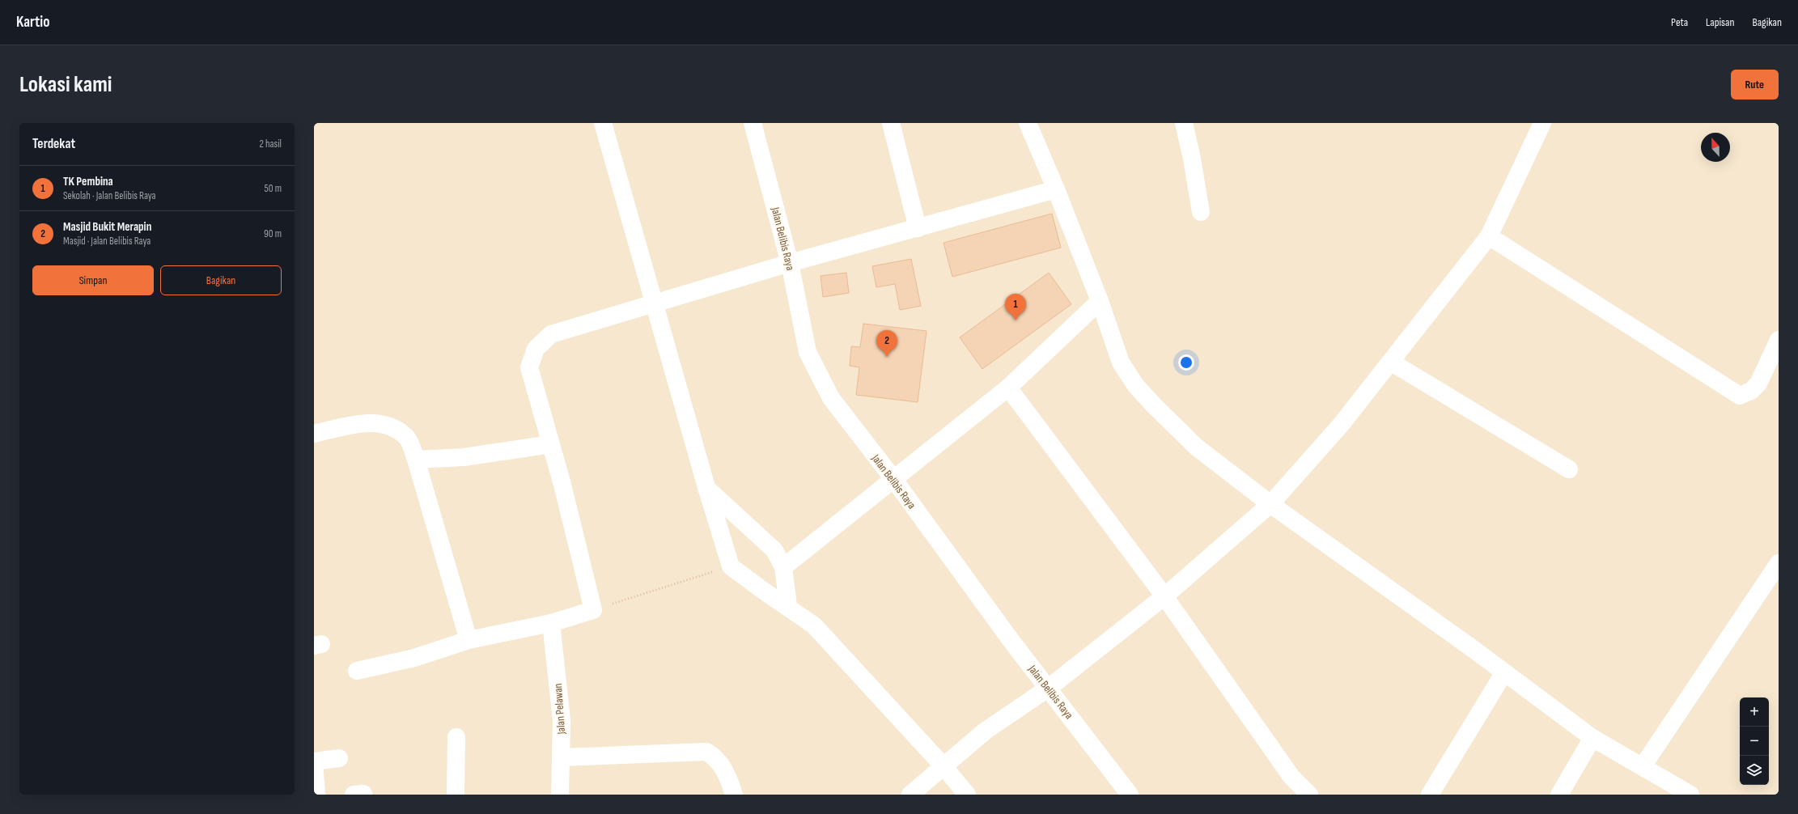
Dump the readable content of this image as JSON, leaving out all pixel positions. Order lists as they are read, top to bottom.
{
  "streets": {
    "street": ["Jalan Belibis Raya", "Jalan Pelawan"]
  },
  "north": "top",
  "page": {
    "header": "Kartio",
    "nav": ["Peta", "Lapisan", "Bagikan"],
    "buttons": [
      "Rute",
      ["Simpan", "Bagikan"]
    ],
    "title": "Lokasi kami",
    "heading": ["Terdekat", "2 hasil"],
    "list": [
      {
        "mark": "1",
        "name": "TK Pembina",
        "note": "Sekolah · Jalan Belibis Raya",
        "value": "50 m"
      },
      {
        "mark": "2",
        "name": "Masjid Bukit Merapin",
        "note": "Masjid · Jalan Belibis Raya",
        "value": "90 m"
      }
    ],
    "pins": ["1", "2"],
    "map_buttons": ["+", "−"]
  }
}
